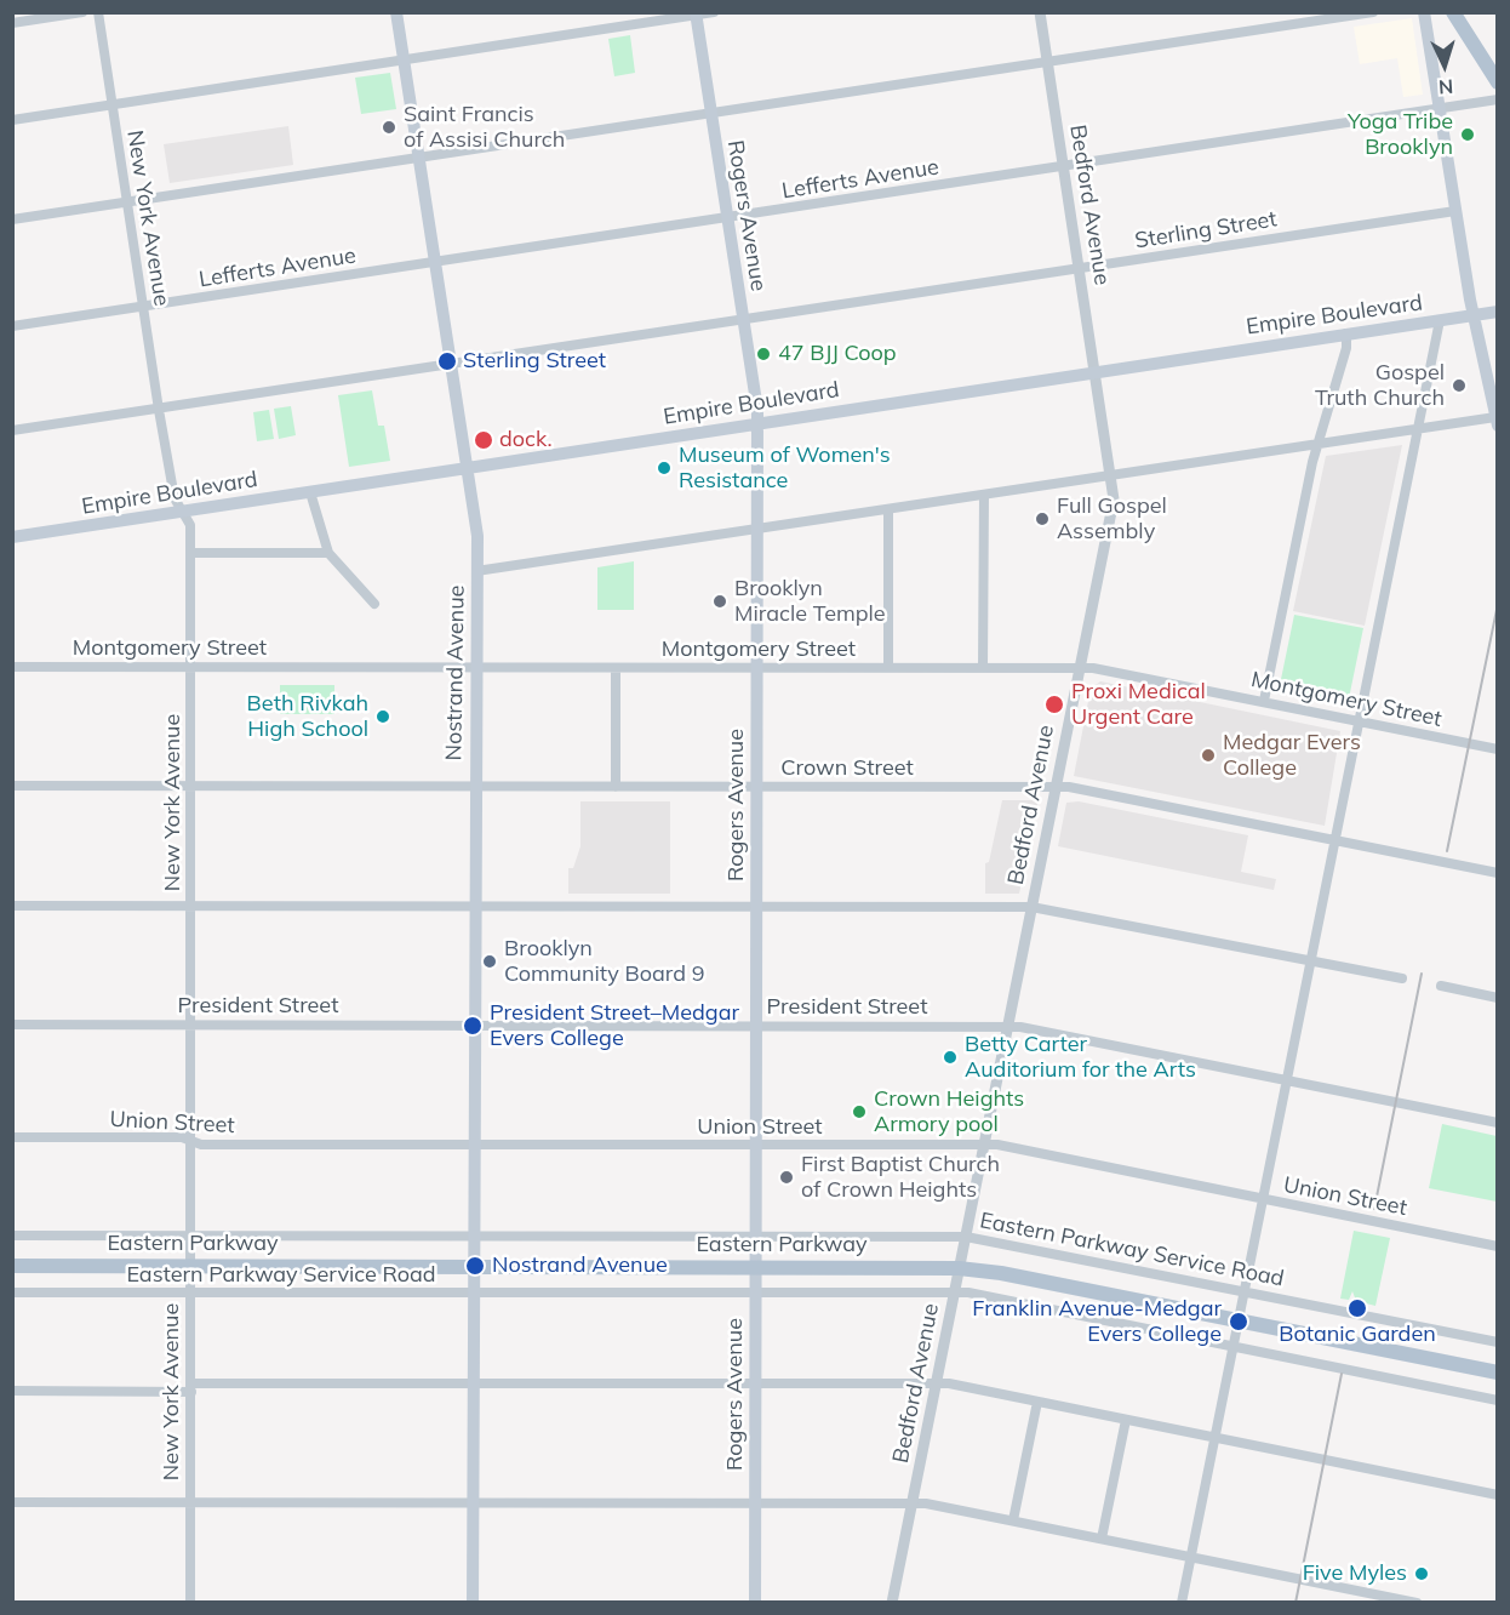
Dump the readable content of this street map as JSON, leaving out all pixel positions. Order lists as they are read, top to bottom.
{
  "streets": {
    "main road": [
      "Rogers Avenue",
      "Empire Boulevard",
      "Nostrand Avenue",
      "Eastern Parkway"
    ],
    "street": [
      "Lefferts Avenue",
      "Bedford Avenue",
      "New York Avenue",
      "Sterling Street",
      "Montgomery Street",
      "Crown Street",
      "President Street",
      "Union Street",
      "Eastern Parkway Service Road"
    ]
  },
  "crossings": [
    ["Lefferts Avenue", "Bedford Avenue"],
    ["Lefferts Avenue", "Rogers Avenue"],
    ["Lefferts Avenue", "New York Avenue"],
    ["Lefferts Avenue", "Nostrand Avenue"],
    ["Bedford Avenue", "Sterling Street"],
    ["Bedford Avenue", "Empire Boulevard"],
    ["Bedford Avenue", "Montgomery Street"],
    ["Bedford Avenue", "Crown Street"],
    ["Bedford Avenue", "President Street"],
    ["Bedford Avenue", "Union Street"],
    ["Bedford Avenue", "Eastern Parkway"],
    ["Bedford Avenue", "Eastern Parkway Service Road"],
    ["Rogers Avenue", "Sterling Street"],
    ["Rogers Avenue", "Empire Boulevard"],
    ["Rogers Avenue", "Montgomery Street"],
    ["Rogers Avenue", "Crown Street"],
    ["Rogers Avenue", "President Street"],
    ["Rogers Avenue", "Union Street"],
    ["Rogers Avenue", "Eastern Parkway"],
    ["Rogers Avenue", "Eastern Parkway Service Road"],
    ["New York Avenue", "Sterling Street"],
    ["New York Avenue", "Empire Boulevard"],
    ["New York Avenue", "Montgomery Street"],
    ["New York Avenue", "Crown Street"],
    ["New York Avenue", "President Street"],
    ["New York Avenue", "Union Street"],
    ["New York Avenue", "Eastern Parkway"],
    ["New York Avenue", "Eastern Parkway Service Road"],
    ["Sterling Street", "Nostrand Avenue"],
    ["Empire Boulevard", "Nostrand Avenue"],
    ["Montgomery Street", "Nostrand Avenue"],
    ["Nostrand Avenue", "Crown Street"],
    ["Nostrand Avenue", "President Street"],
    ["Nostrand Avenue", "Union Street"],
    ["Nostrand Avenue", "Eastern Parkway"],
    ["Nostrand Avenue", "Eastern Parkway Service Road"]
  ],
  "places": [
    "Saint Francis of Assisi Church",
    "Yoga Tribe Brooklyn",
    "47 BJJ Coop",
    "Sterling Street",
    "Gospel Truth Church",
    "dock.",
    "Museum of Women's Resistance",
    "Full Gospel Assembly",
    "Brooklyn Miracle Temple",
    "Proxi Medical Urgent Care",
    "Beth Rivkah High School",
    "Medgar Evers College",
    "Brooklyn Community Board 9",
    "President Street–Medgar Evers College",
    "Betty Carter Auditorium for the Arts",
    "Crown Heights Armory pool",
    "First Baptist Church of Crown Heights",
    "Nostrand Avenue",
    "Botanic Garden",
    "Franklin Avenue-Medgar Evers College",
    "Five Myles"
  ],
  "north": "bottom"
}
